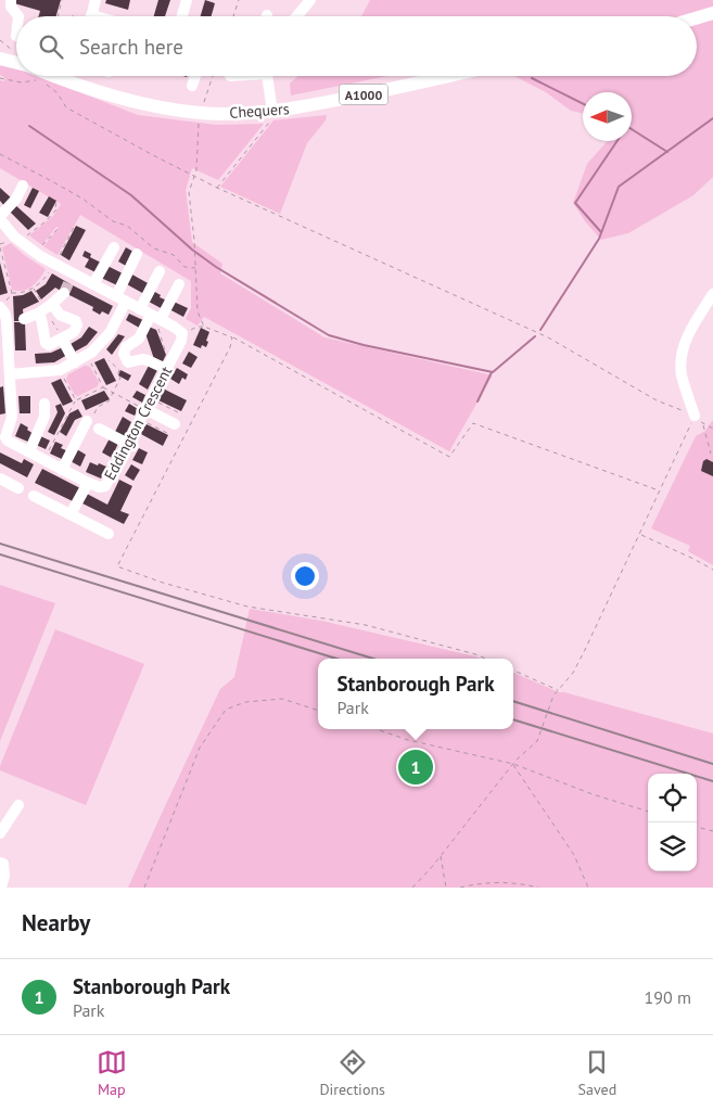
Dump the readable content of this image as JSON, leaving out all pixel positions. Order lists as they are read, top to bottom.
{
  "streets": {
    "main road": ["A1000", "Chequers"],
    "street": ["Eddington Crescent"]
  },
  "north": "left",
  "page": {
    "search": "Search here",
    "popup": ["Stanborough Park", "Park"],
    "pins": "1",
    "heading": "Nearby",
    "list": [
      {
        "mark": "1",
        "name": "Stanborough Park",
        "note": "Park",
        "value": "190 m"
      }
    ],
    "nav": ["Map", "Directions", "Saved"]
  }
}
